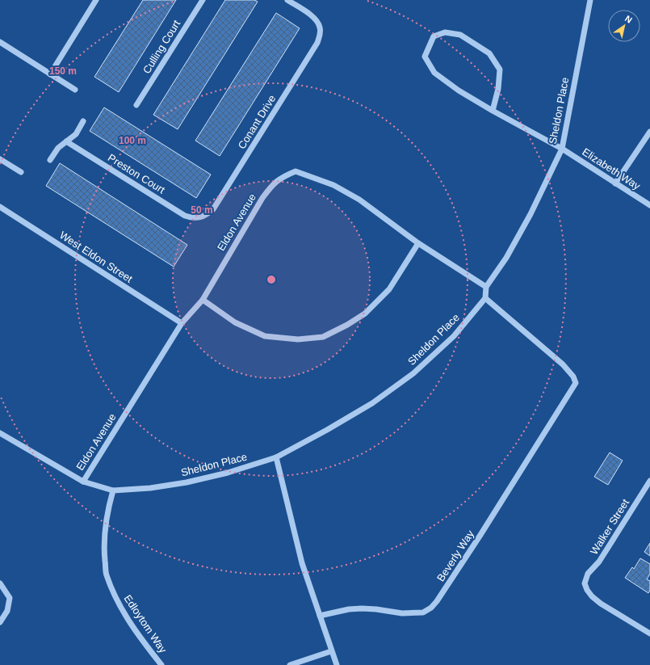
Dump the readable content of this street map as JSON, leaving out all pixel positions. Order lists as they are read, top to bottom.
{
  "streets": {
    "street": [
      "Culling Court",
      "Sheldon Place",
      "Conant Drive",
      "Elizabeth Way",
      "Preston Court",
      "Eldon Avenue",
      "West Eldon Street",
      "Walker Street",
      "Beverly Way",
      "Edloytom Way"
    ]
  },
  "crossings": [
    ["Sheldon Place", "Elizabeth Way"],
    ["Sheldon Place", "Eldon Avenue"],
    ["Sheldon Place", "Beverly Way"],
    ["Sheldon Place", "Edloytom Way"],
    ["Conant Drive", "Preston Court"],
    ["Eldon Avenue", "West Eldon Street"]
  ],
  "north": "top right",
  "rings": ["150 m", "100 m", "50 m"]
}
